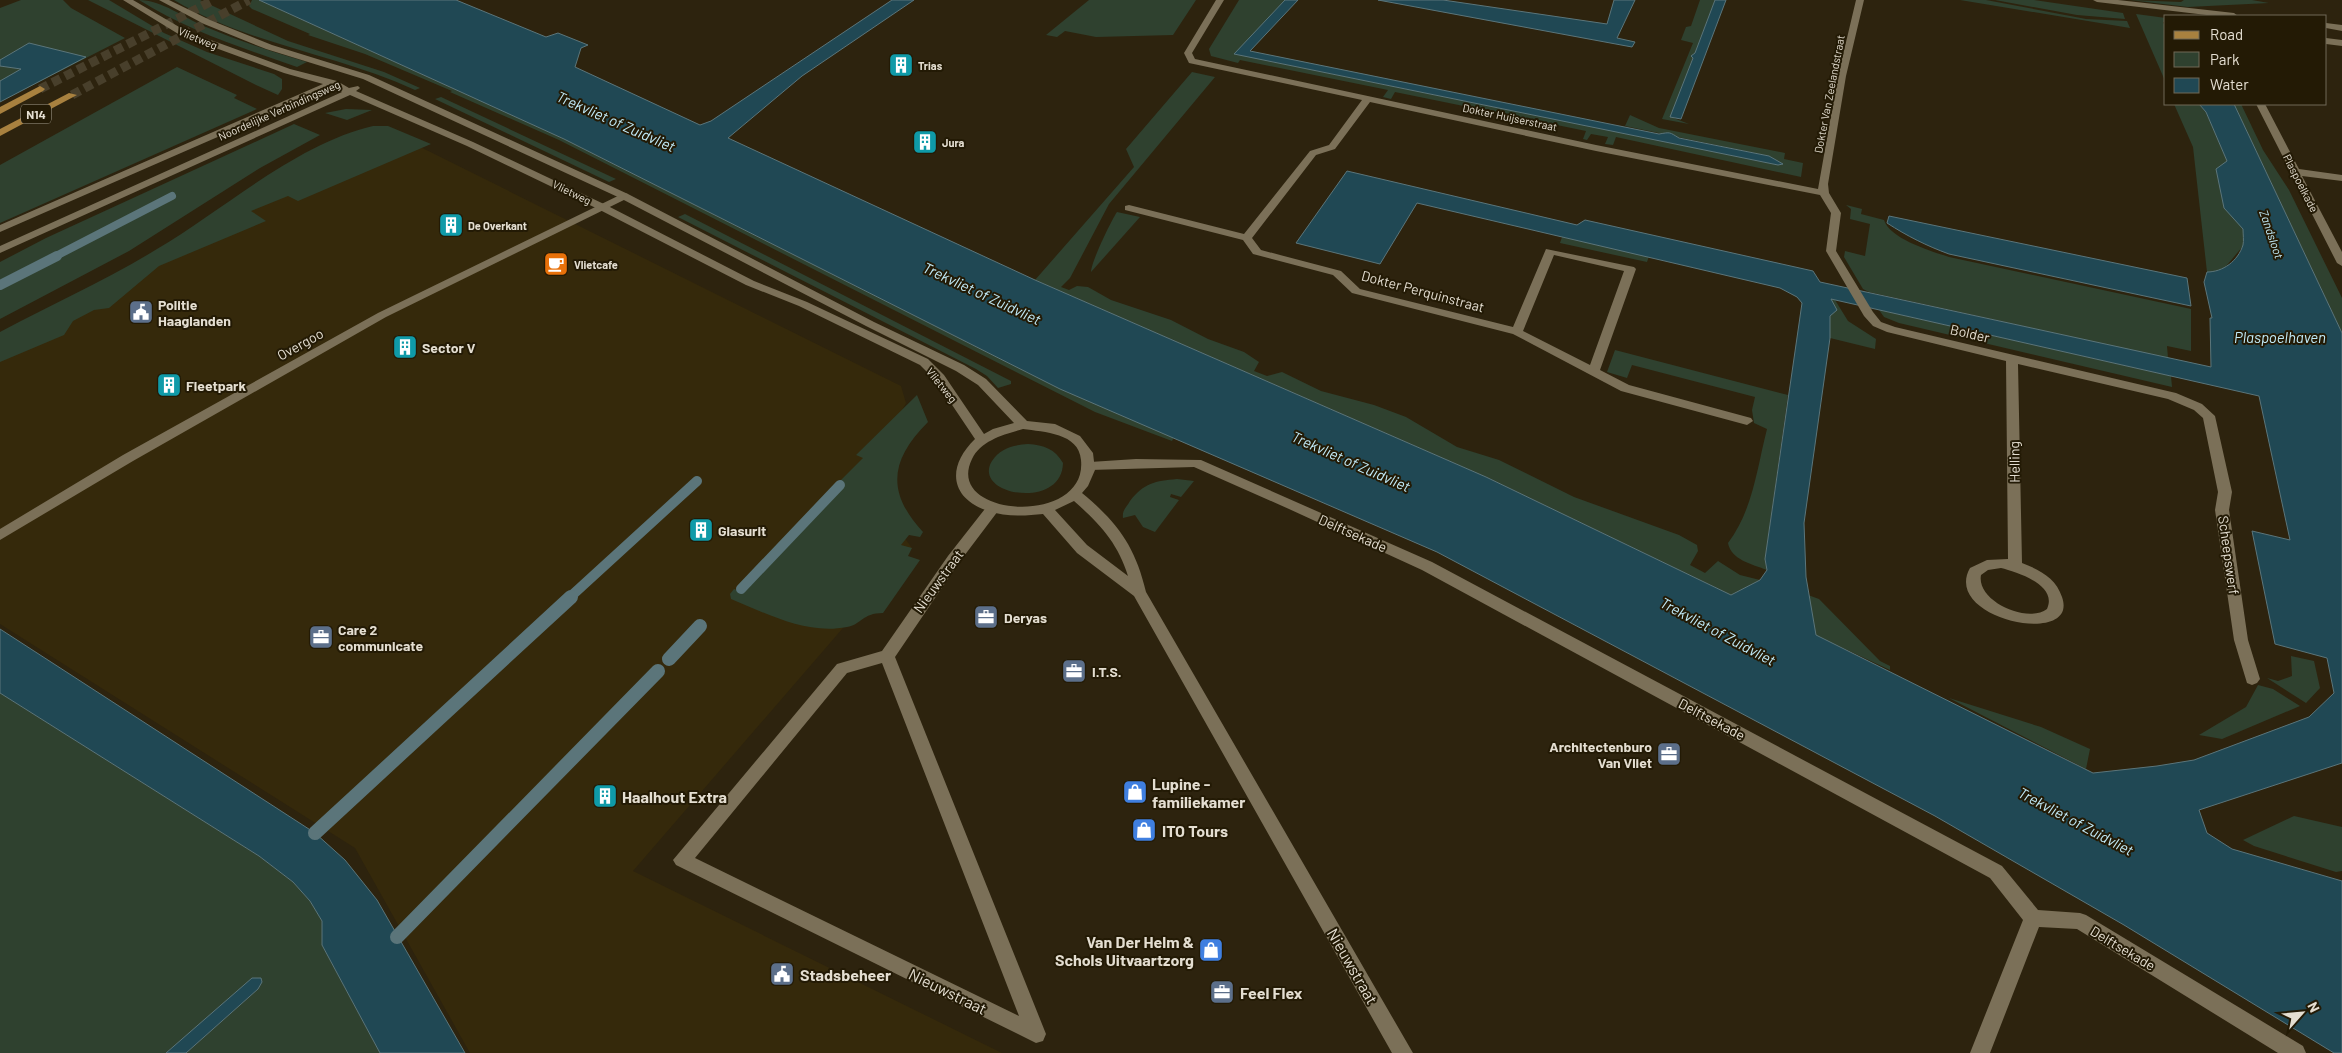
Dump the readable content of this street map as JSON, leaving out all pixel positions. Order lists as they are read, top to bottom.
{
  "streets": {
    "main road": ["N14"],
    "street": [
      "Vlietweg",
      "Dokter Van Zeelandstraat",
      "Noordelijke Verbindingsweg",
      "Dokter Huijserstraat",
      "Plaspoelkade",
      "Dokter Perquinstraat",
      "Bolder",
      "Overgoo",
      "Helling",
      "Delftsekade",
      "Scheepswerf",
      "Nieuwstraat"
    ]
  },
  "crossings": [
    ["Vlietweg", "Noordelijke Verbindingsweg"],
    ["Vlietweg", "Overgoo"],
    ["Vlietweg", "Delftsekade"],
    ["Vlietweg", "Nieuwstraat"],
    ["Dokter Van Zeelandstraat", "Dokter Huijserstraat"],
    ["Dokter Van Zeelandstraat", "Bolder"],
    ["Dokter Huijserstraat", "Bolder"],
    ["Bolder", "Helling"],
    ["Bolder", "Scheepswerf"],
    ["Delftsekade", "Nieuwstraat"]
  ],
  "water": ["Trekvliet of Zuidvliet", "Zandsloot", "Plaspoelhaven"],
  "places": {
    "building": [
      "Trias",
      "Jura",
      "De Overkant",
      "Sector V",
      "Fleetpark",
      "Glasurit",
      "Haalhout Extra"
    ],
    "cafe": ["Vlietcafe"],
    "public building": ["Politie Haaglanden", "Stadsbeheer"],
    "office": [
      "Deryas",
      "Care 2 communicate",
      "I.T.S.",
      "Architectenburo Van Vliet",
      "Feel Flex"
    ],
    "shop": ["Lupine - familiekamer", "ITO Tours", "Van Der Helm & Schols Uitvaartzorg"]
  },
  "legend": ["Road", "Park", "Water"],
  "north": "top right"
}
